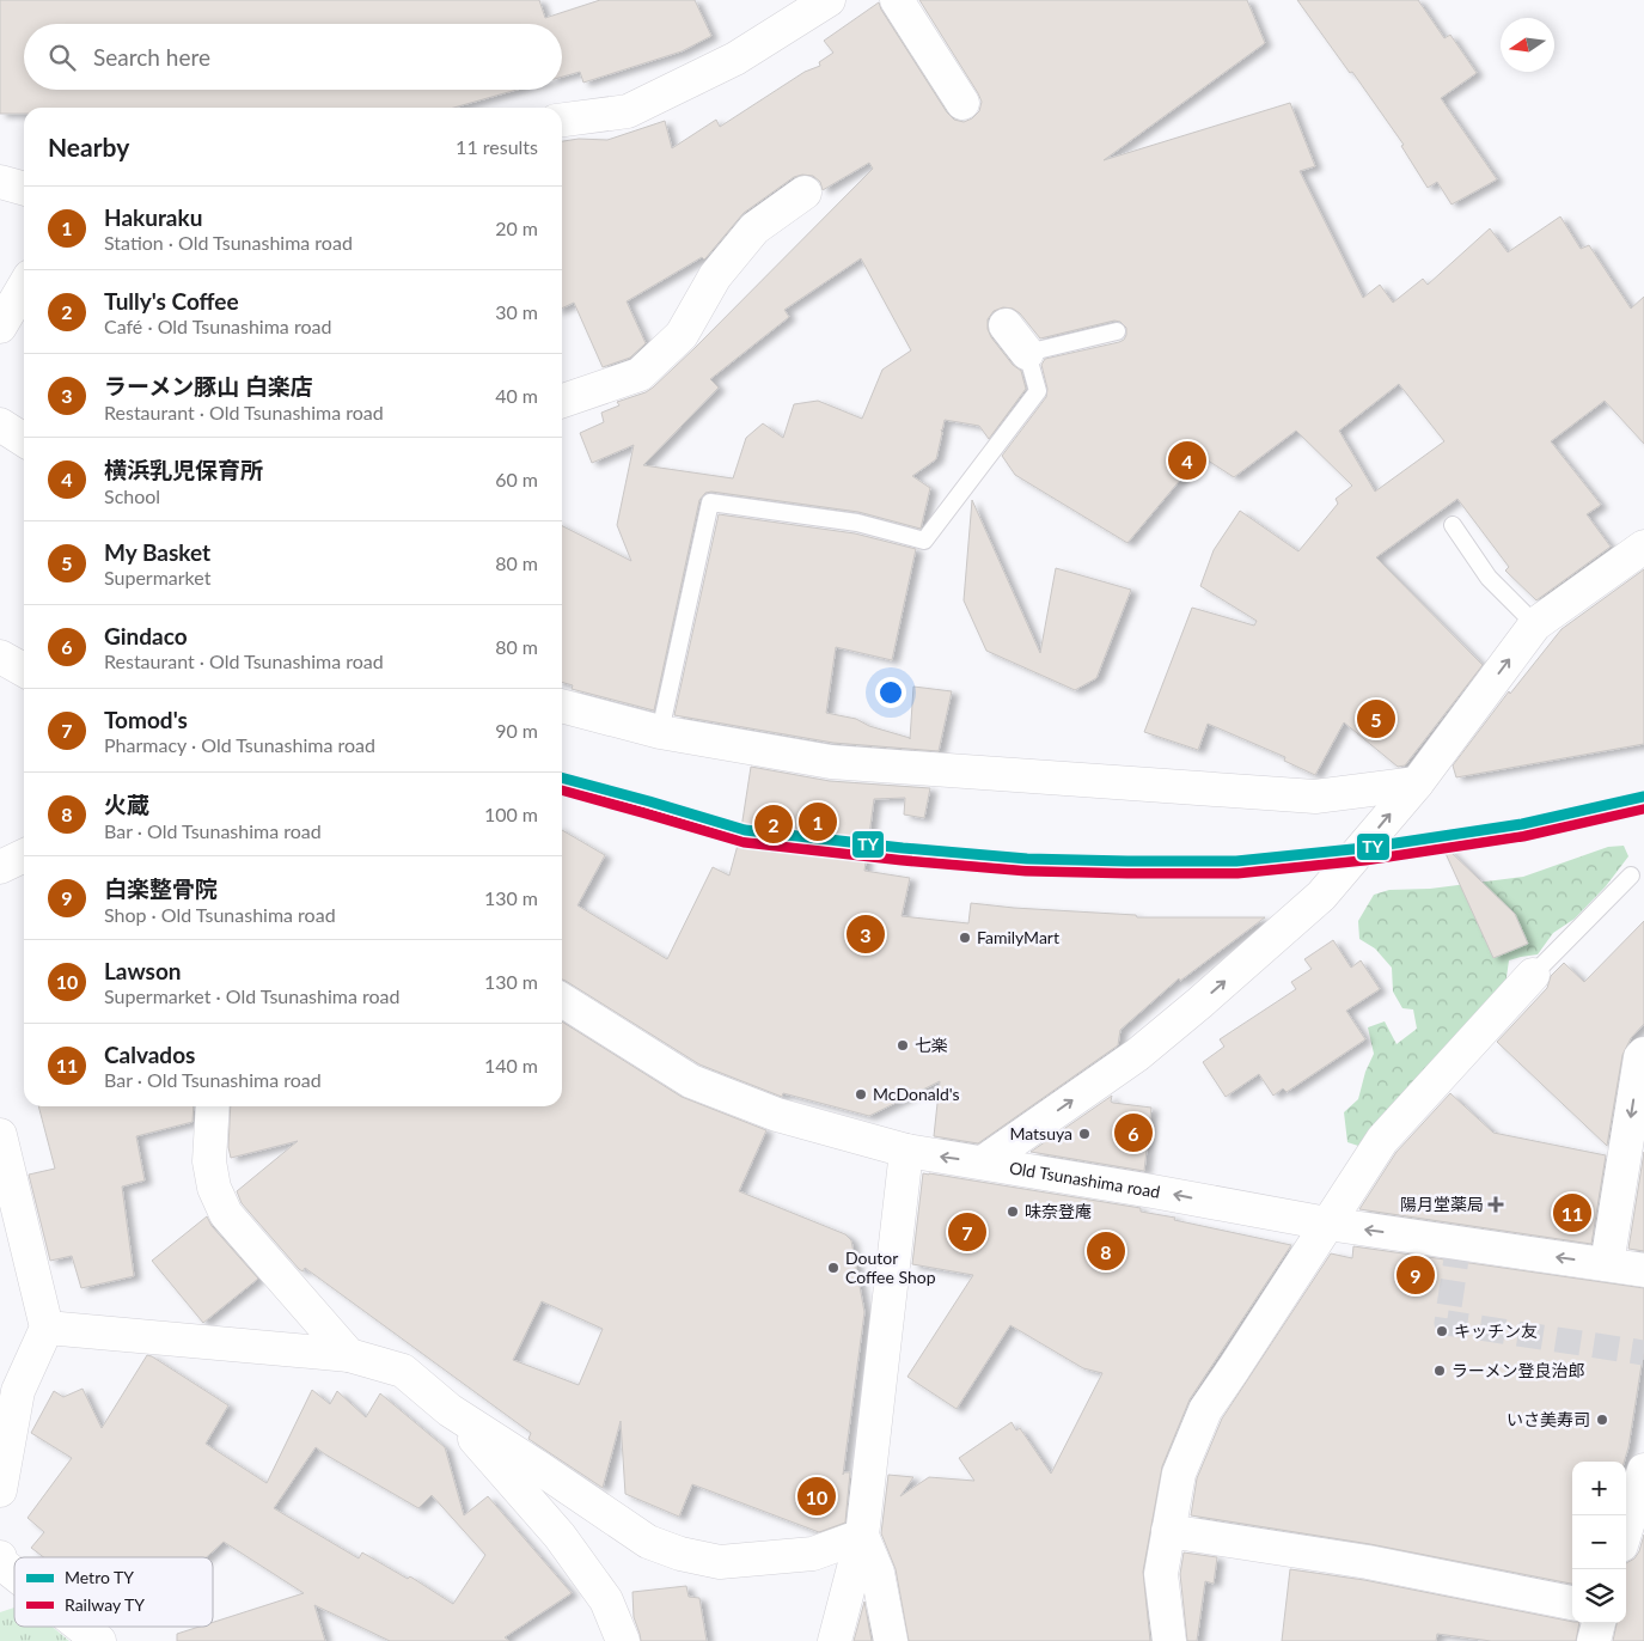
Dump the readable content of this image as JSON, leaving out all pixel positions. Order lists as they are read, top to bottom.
{
  "streets": {
    "street": ["Old Tsunashima road"]
  },
  "one_way": ["Old Tsunashima road"],
  "places": {
    "other": [
      "FamilyMart",
      "七楽",
      "McDonald's",
      "Matsuya",
      "味奈登庵",
      "Doutor Coffee Shop",
      "キッチン友",
      "ラーメン登良治郎",
      "いさ美寿司"
    ],
    "health": ["陽月堂薬局"]
  },
  "lines": ["metro line TY", "rail line TY"],
  "legend": ["Metro TY", "Railway TY"],
  "north": "left",
  "page": {
    "search": "Search here",
    "heading": ["Nearby", "11 results"],
    "list": [
      {
        "mark": "1",
        "name": "Hakuraku",
        "note": "Station · Old Tsunashima road",
        "value": "20 m"
      },
      {
        "mark": "2",
        "name": "Tully's Coffee",
        "note": "Café · Old Tsunashima road",
        "value": "30 m"
      },
      {
        "mark": "3",
        "name": "ラーメン豚山 白楽店",
        "note": "Restaurant · Old Tsunashima road",
        "value": "40 m"
      },
      {
        "mark": "4",
        "name": "横浜乳児保育所",
        "note": "School",
        "value": "60 m"
      },
      {
        "mark": "5",
        "name": "My Basket",
        "note": "Supermarket",
        "value": "80 m"
      },
      {
        "mark": "6",
        "name": "Gindaco",
        "note": "Restaurant · Old Tsunashima road",
        "value": "80 m"
      },
      {
        "mark": "7",
        "name": "Tomod's",
        "note": "Pharmacy · Old Tsunashima road",
        "value": "90 m"
      },
      {
        "mark": "8",
        "name": "火蔵",
        "note": "Bar · Old Tsunashima road",
        "value": "100 m"
      },
      {
        "mark": "9",
        "name": "白楽整骨院",
        "note": "Shop · Old Tsunashima road",
        "value": "130 m"
      },
      {
        "mark": "10",
        "name": "Lawson",
        "note": "Supermarket · Old Tsunashima road",
        "value": "130 m"
      },
      {
        "mark": "11",
        "name": "Calvados",
        "note": "Bar · Old Tsunashima road",
        "value": "140 m"
      }
    ],
    "pins": [
      "4",
      "5",
      "1",
      "2",
      "3",
      "6",
      "11",
      "7",
      "8",
      "9",
      "10"
    ],
    "map_buttons": ["+", "−"]
  }
}
